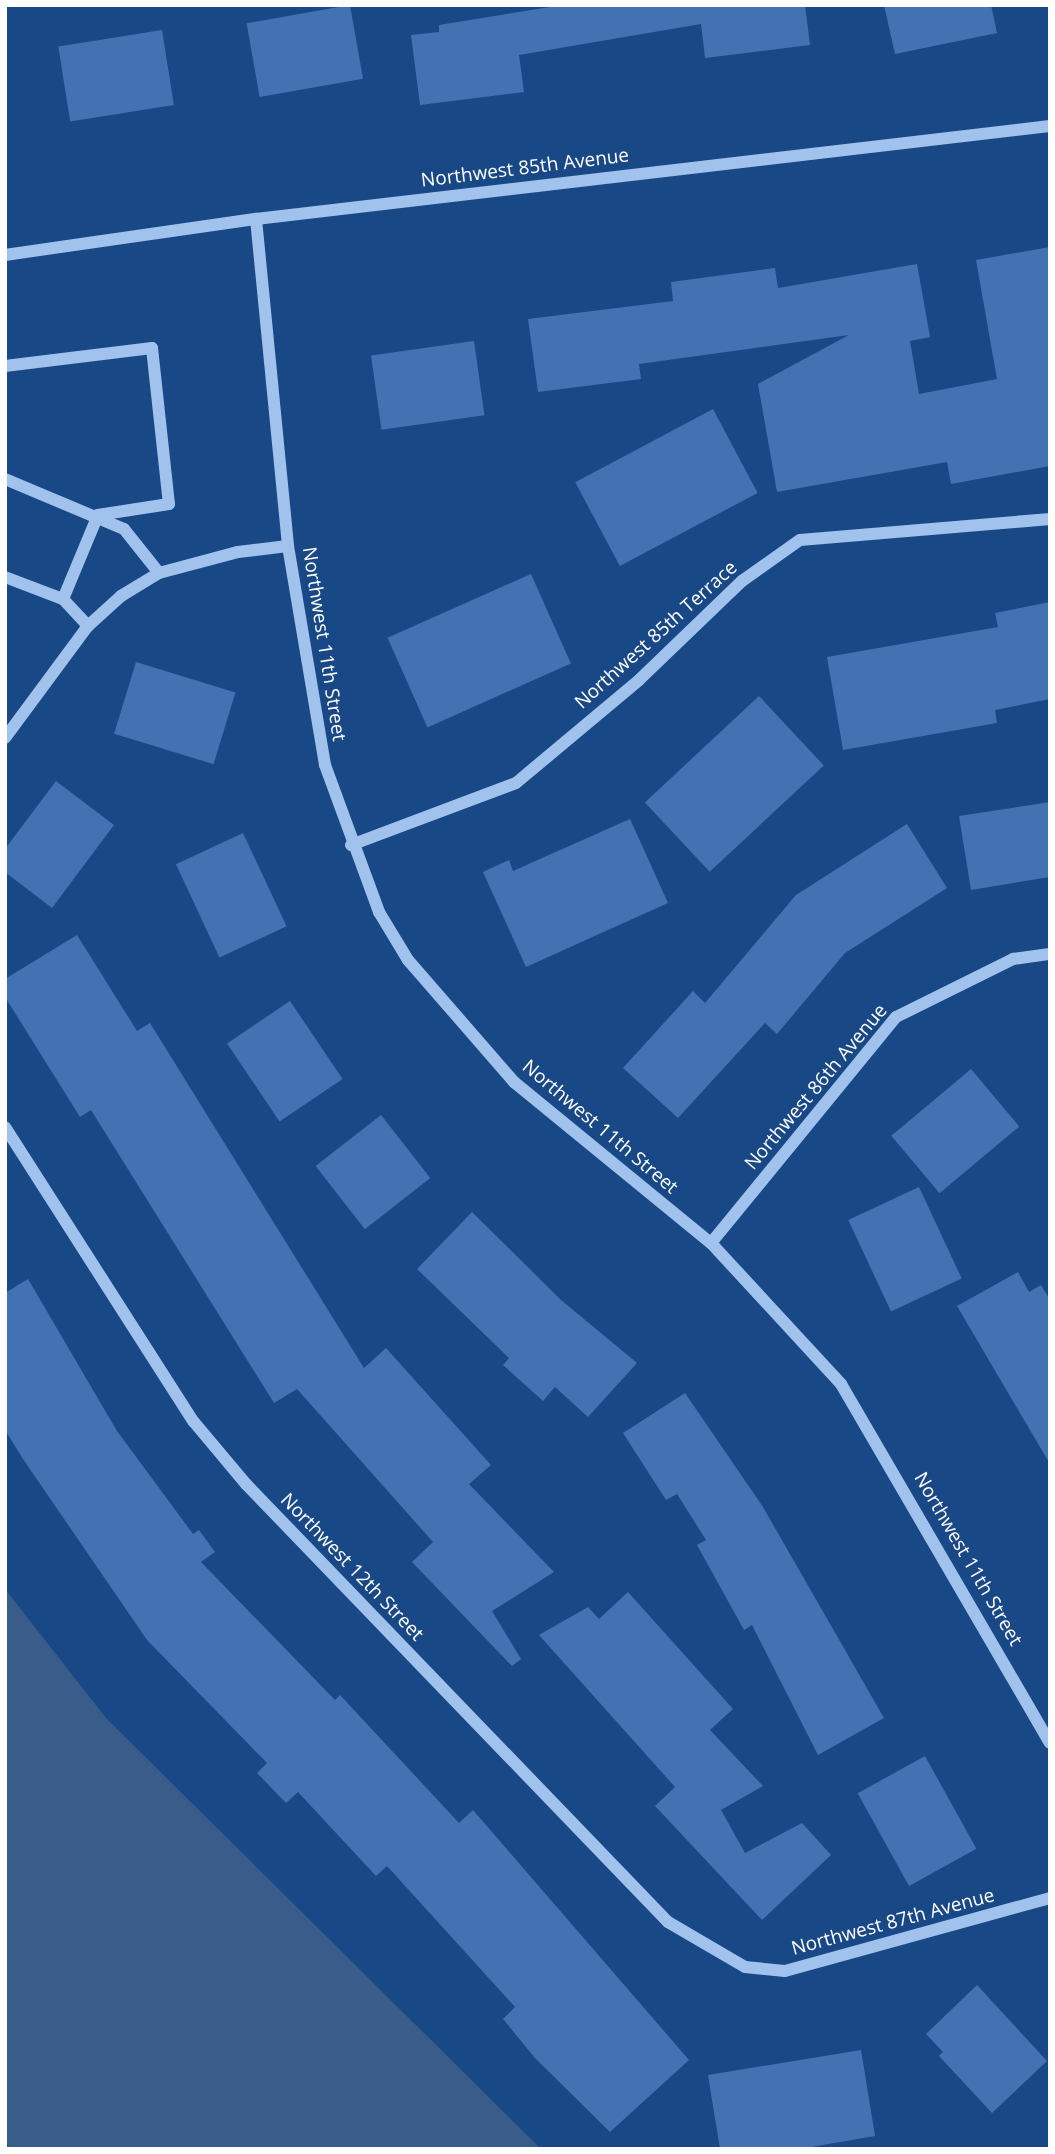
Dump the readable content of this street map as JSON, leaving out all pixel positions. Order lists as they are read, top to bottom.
{
  "streets": {
    "street": [
      "Northwest 85th Avenue",
      "Northwest 85th Terrace",
      "Northwest 11th Street",
      "Northwest 86th Avenue",
      "Northwest 12th Street",
      "Northwest 87th Avenue"
    ]
  },
  "crossings": [
    ["Northwest 85th Avenue", "Northwest 11th Street"],
    ["Northwest 85th Terrace", "Northwest 11th Street"],
    ["Northwest 11th Street", "Northwest 86th Avenue"],
    ["Northwest 12th Street", "Northwest 87th Avenue"]
  ]
}
